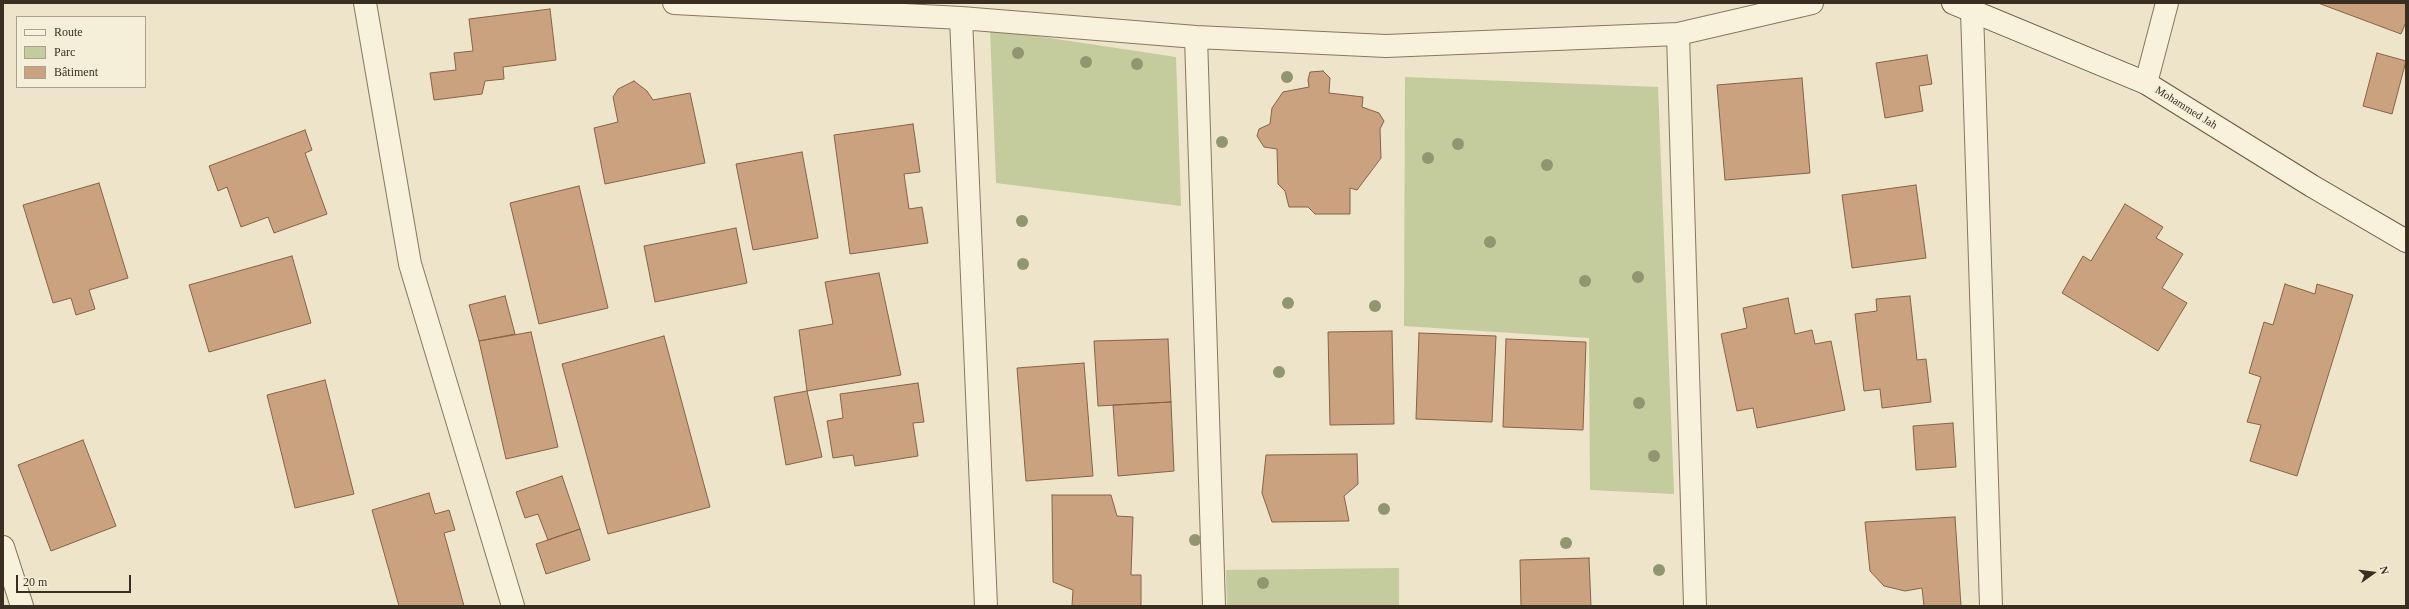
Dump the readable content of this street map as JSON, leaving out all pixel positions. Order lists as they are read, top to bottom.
{
  "streets": {
    "street": ["Mohammed Jah"]
  },
  "legend": ["Route", "Parc", "Bâtiment"],
  "scale_bar": "20 m",
  "north": "right"
}
